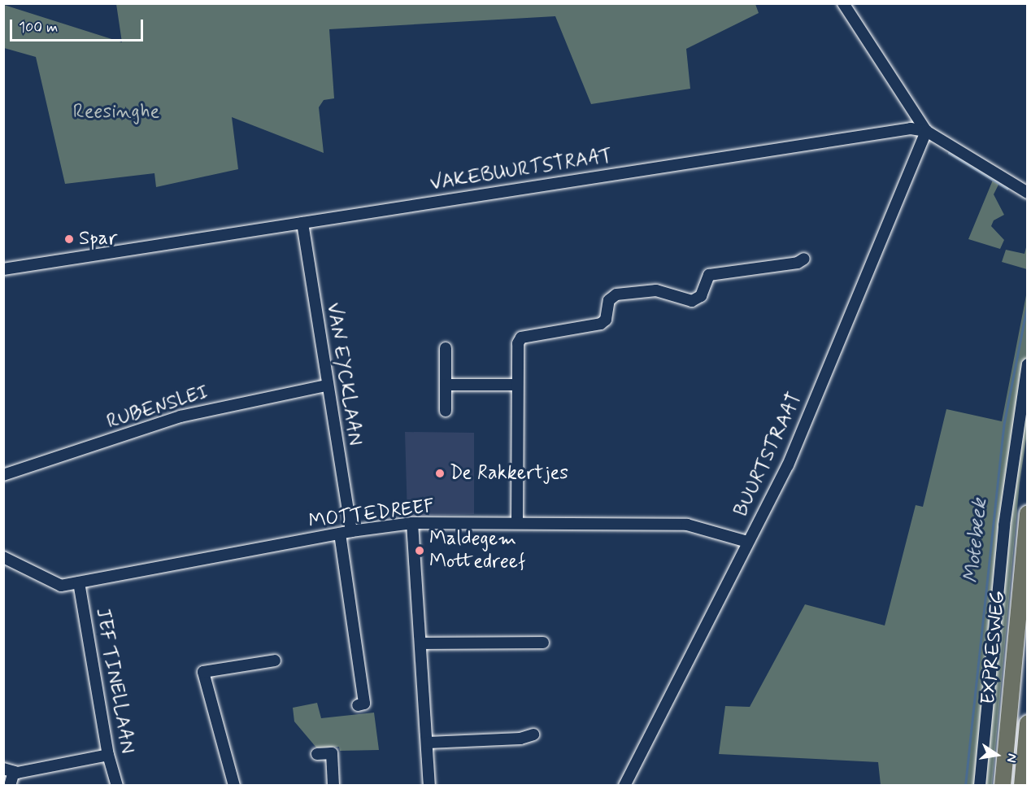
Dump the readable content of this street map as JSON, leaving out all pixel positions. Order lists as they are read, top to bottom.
{
  "streets": {
    "highway": ["EXPRESWEG"],
    "street": [
      "VAKEBUURTSTRAAT",
      "VAN EYCKLAAN",
      "RUBENSLEI",
      "BUURTSTRAAT",
      "MOTTEDREEF",
      "JEF TINELLAAN"
    ]
  },
  "crossings": [
    ["VAKEBUURTSTRAAT", "VAN EYCKLAAN"],
    ["VAKEBUURTSTRAAT", "BUURTSTRAAT"],
    ["VAN EYCKLAAN", "RUBENSLEI"],
    ["VAN EYCKLAAN", "MOTTEDREEF"],
    ["BUURTSTRAAT", "MOTTEDREEF"],
    ["MOTTEDREEF", "JEF TINELLAAN"]
  ],
  "water": ["Motebeek"],
  "parks": ["Reesinghe"],
  "places": ["Spar", "De Rakkertjes", "Maldegem Mottedreef"],
  "scale_bar": "100 m",
  "north": "right"
}
